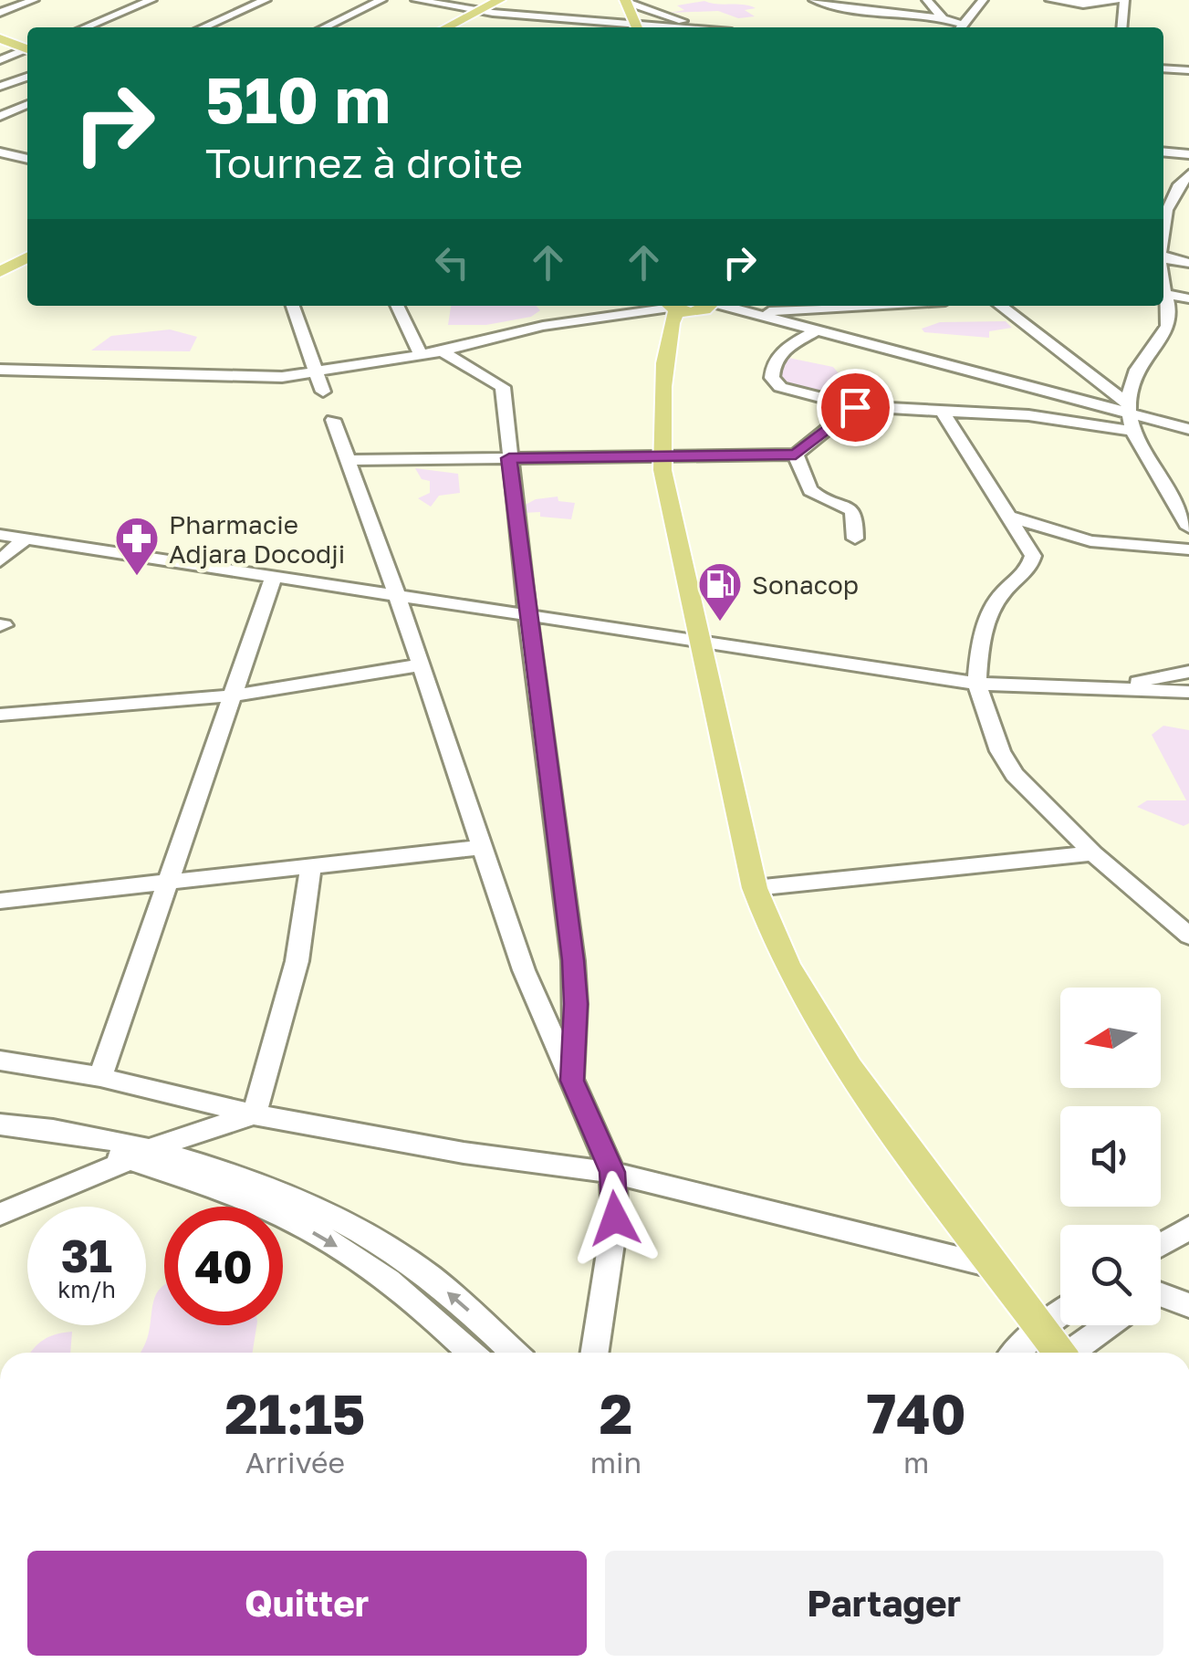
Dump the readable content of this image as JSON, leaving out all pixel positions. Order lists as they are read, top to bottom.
{
  "places": {
    "pharmacy": ["Pharmacie Adjara Docodji"],
    "fuel station": ["Sonacop"]
  },
  "north": "left",
  "page": {
    "turn": ["510 m", "Tournez à droite"],
    "speed": "31 km/h",
    "limit": "40",
    "eta": [
      "21:15",
      "Arrivée",
      "2",
      "min",
      "740",
      "m"
    ],
    "buttons": ["Quitter", "Partager"]
  }
}
